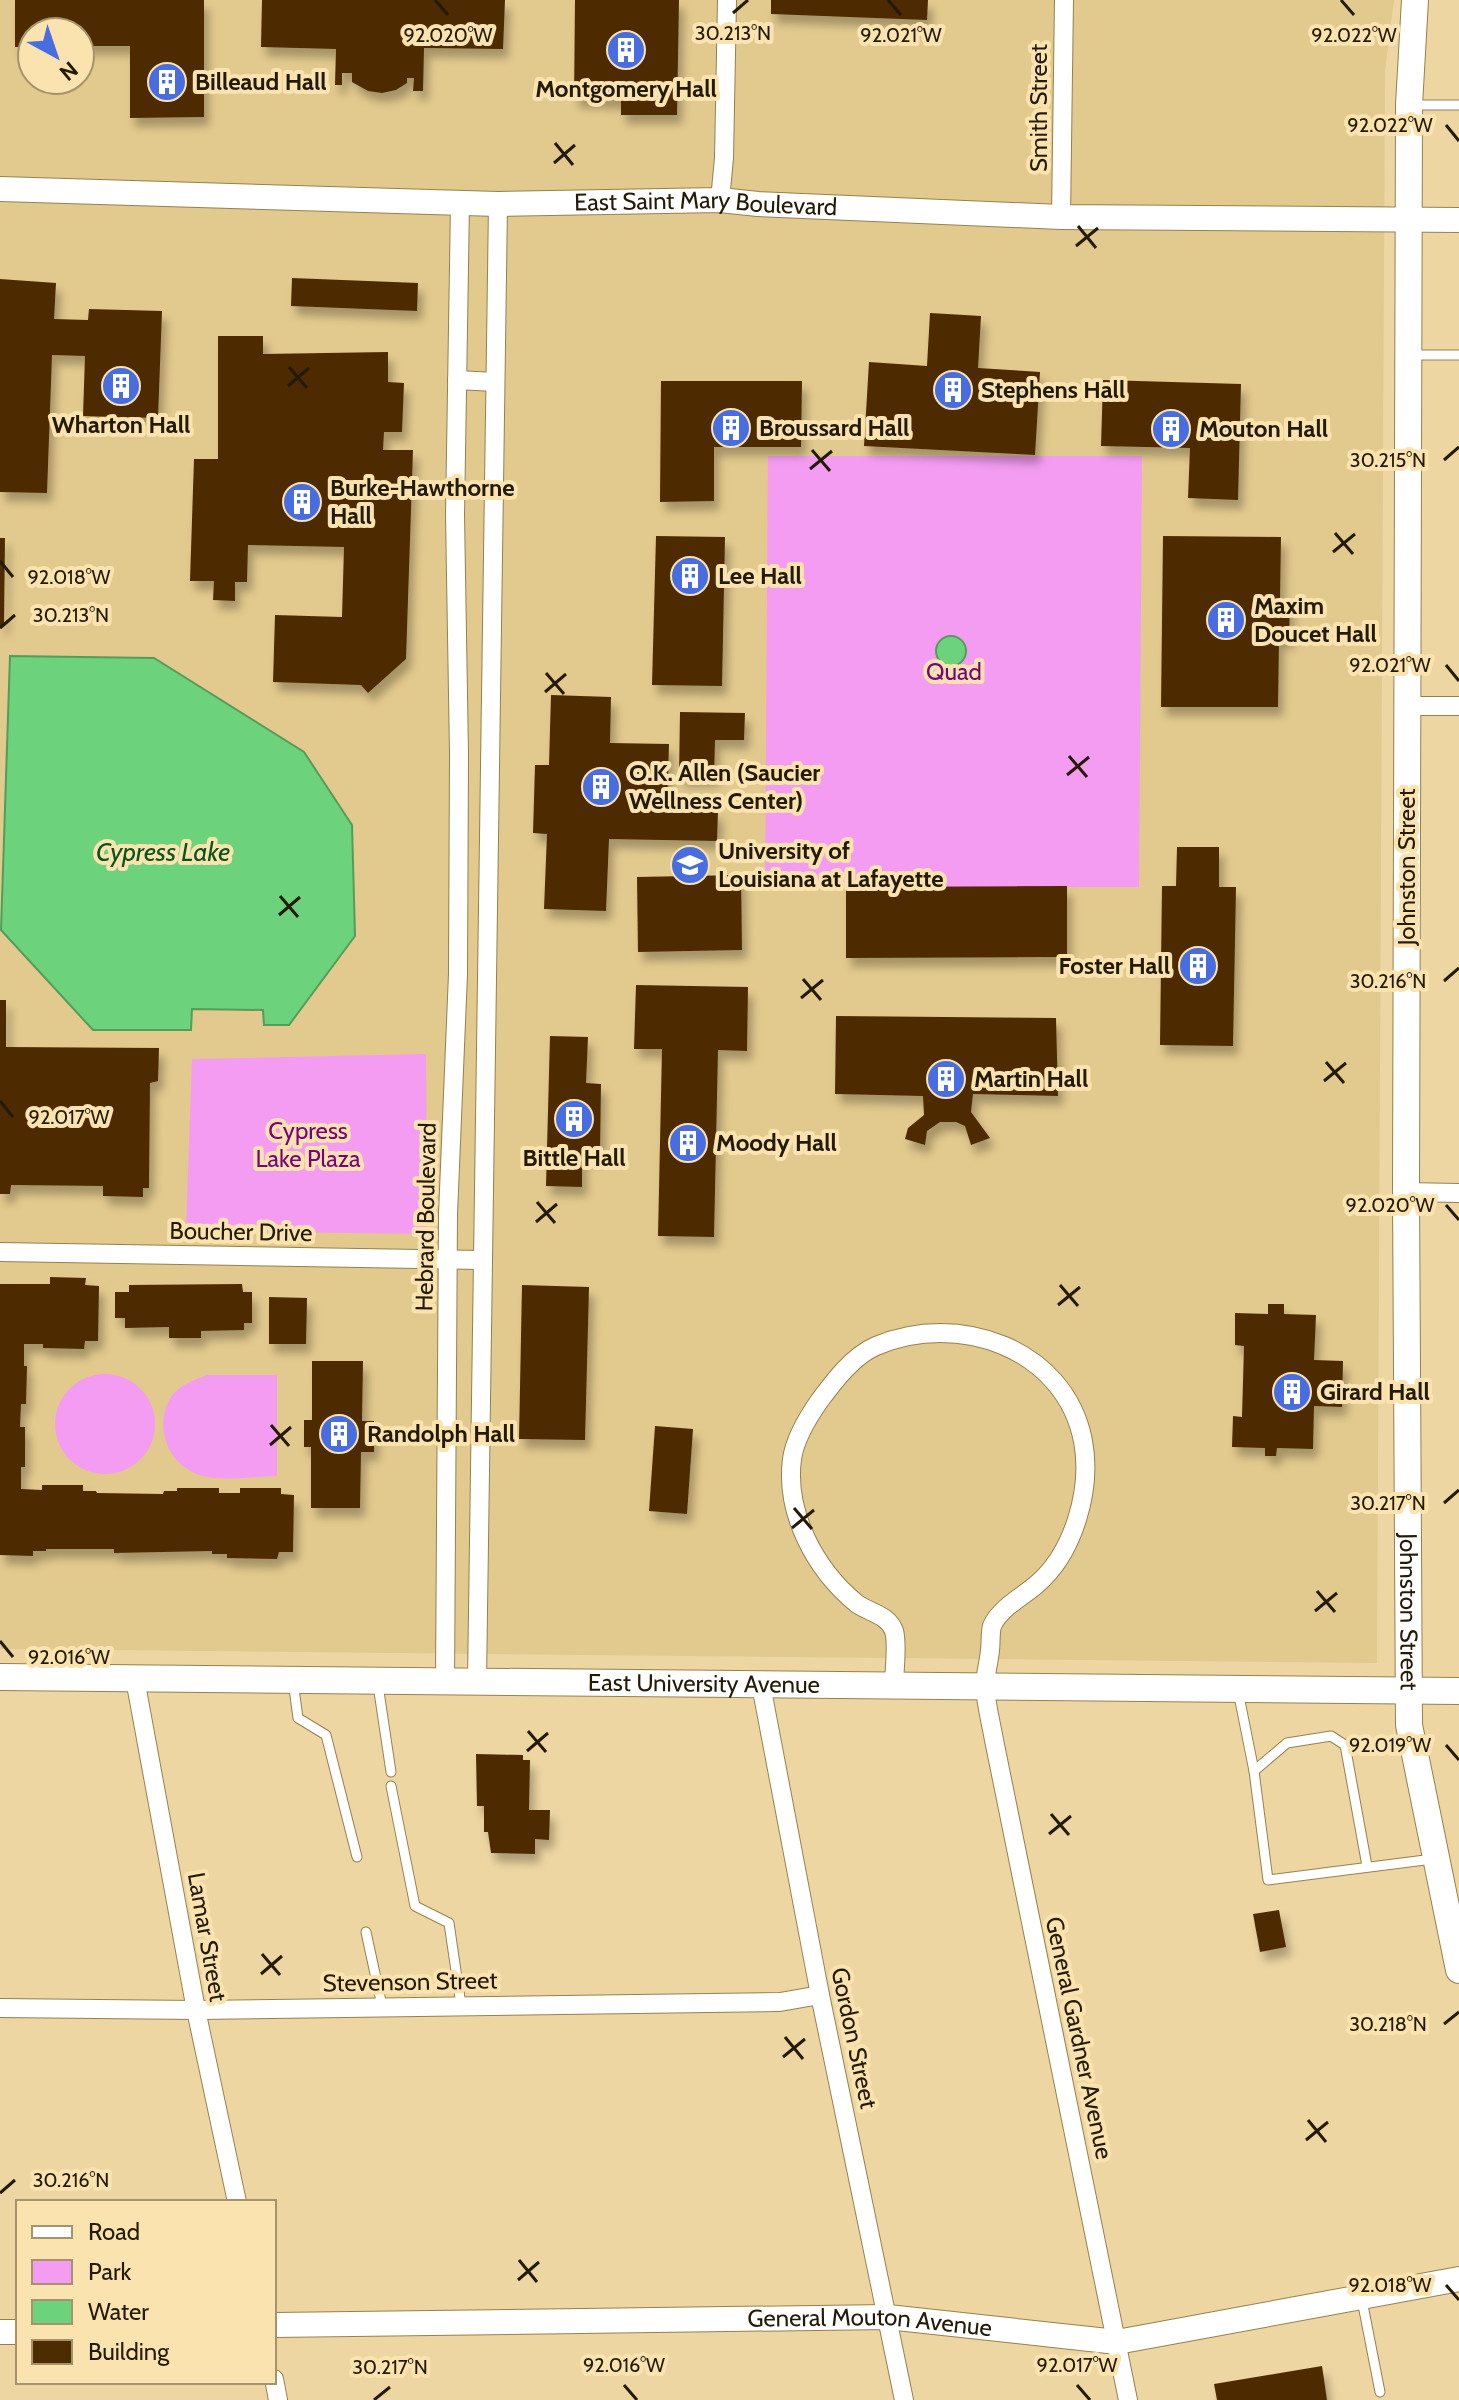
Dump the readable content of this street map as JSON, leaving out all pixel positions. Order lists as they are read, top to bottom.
{
  "streets": {
    "main road": ["Johnston Street", "East University Avenue"],
    "street": [
      "Smith Street",
      "East Saint Mary Boulevard",
      "Hebrard Boulevard",
      "Boucher Drive",
      "Lamar Street",
      "Stevenson Street",
      "Gordon Street",
      "General Gardner Avenue",
      "General Mouton Avenue"
    ]
  },
  "crossings": [
    ["Smith Street", "East Saint Mary Boulevard"],
    ["East Saint Mary Boulevard", "Johnston Street"],
    ["East Saint Mary Boulevard", "Hebrard Boulevard"],
    ["Johnston Street", "East University Avenue"],
    ["Hebrard Boulevard", "Boucher Drive"],
    ["Hebrard Boulevard", "East University Avenue"],
    ["East University Avenue", "Lamar Street"],
    ["East University Avenue", "Gordon Street"],
    ["East University Avenue", "General Gardner Avenue"],
    ["Lamar Street", "Stevenson Street"],
    ["Stevenson Street", "Gordon Street"],
    ["Gordon Street", "General Mouton Avenue"],
    ["General Gardner Avenue", "General Mouton Avenue"]
  ],
  "water": ["Cypress Lake"],
  "parks": ["Quad", "Cypress Lake Plaza"],
  "places": {
    "building": [
      "Montgomery Hall",
      "Billeaud Hall",
      "Wharton Hall",
      "Stephens Hall",
      "Broussard Hall",
      "Mouton Hall",
      "Burke-Hawthorne Hall",
      "Lee Hall",
      "Maxim Doucet Hall",
      "O.K. Allen (Saucier Wellness Center)",
      "Foster Hall",
      "Martin Hall",
      "Bittle Hall",
      "Moody Hall",
      "Girard Hall",
      "Randolph Hall"
    ],
    "school or university": ["University of Louisiana at Lafayette"]
  },
  "legend": [
    "Road",
    "Park",
    "Water",
    "Building"
  ],
  "north": "bottom right",
  "coordinates": [
    "30.213°N",
    "92.022°W",
    "92.020°W",
    "92.021°W",
    "30.215°N",
    "92.018°W",
    "30.216°N",
    "92.017°W",
    "30.217°N",
    "92.016°W",
    "92.019°W",
    "30.218°N"
  ]
}
